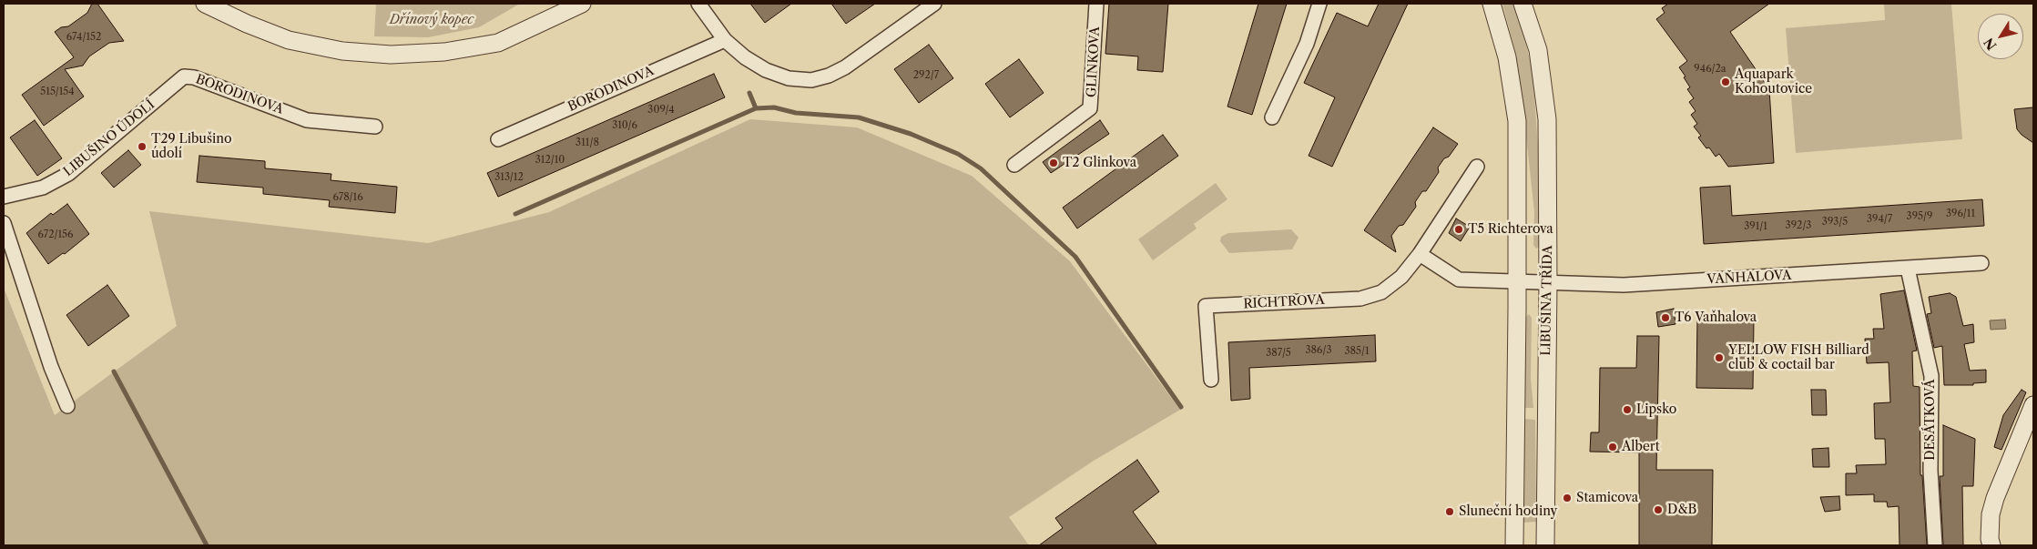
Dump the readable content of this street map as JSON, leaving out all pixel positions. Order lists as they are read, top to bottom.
{
  "streets": {
    "street": [
      "GLINKOVA",
      "BORODINOVA",
      "LIBUŠINO ÚDOLÍ",
      "VAŇHALOVA",
      "LIBUŠINA TŘÍDA",
      "RICHTROVA",
      "DESÁTKOVÁ"
    ]
  },
  "crossings": [
    ["BORODINOVA", "LIBUŠINO ÚDOLÍ"],
    ["VAŇHALOVA", "LIBUŠINA TŘÍDA"],
    ["VAŇHALOVA", "DESÁTKOVÁ"]
  ],
  "parks": ["Dřínový kopec"],
  "places": [
    "Aquapark Kohoutovice",
    "T29 Libušino údolí",
    "T2 Glinkova",
    "T5 Richterova",
    "T6 Vaňhalova",
    "YELLOW FISH Billiard club & coctail bar",
    "Lipsko",
    "Albert",
    "Stamicova",
    "D&B",
    "Sluneční hodiny"
  ],
  "house_numbers": [
    "674/152",
    "946/2a",
    "292/7",
    "515/154",
    "309/4",
    "310/6",
    "311/8",
    "312/10",
    "313/12",
    "678/16",
    "396/11",
    "395/9",
    "394/7",
    "393/5",
    "392/3",
    "391/1",
    "672/156",
    "386/3",
    "385/1",
    "387/5"
  ],
  "north": "bottom left"
}
